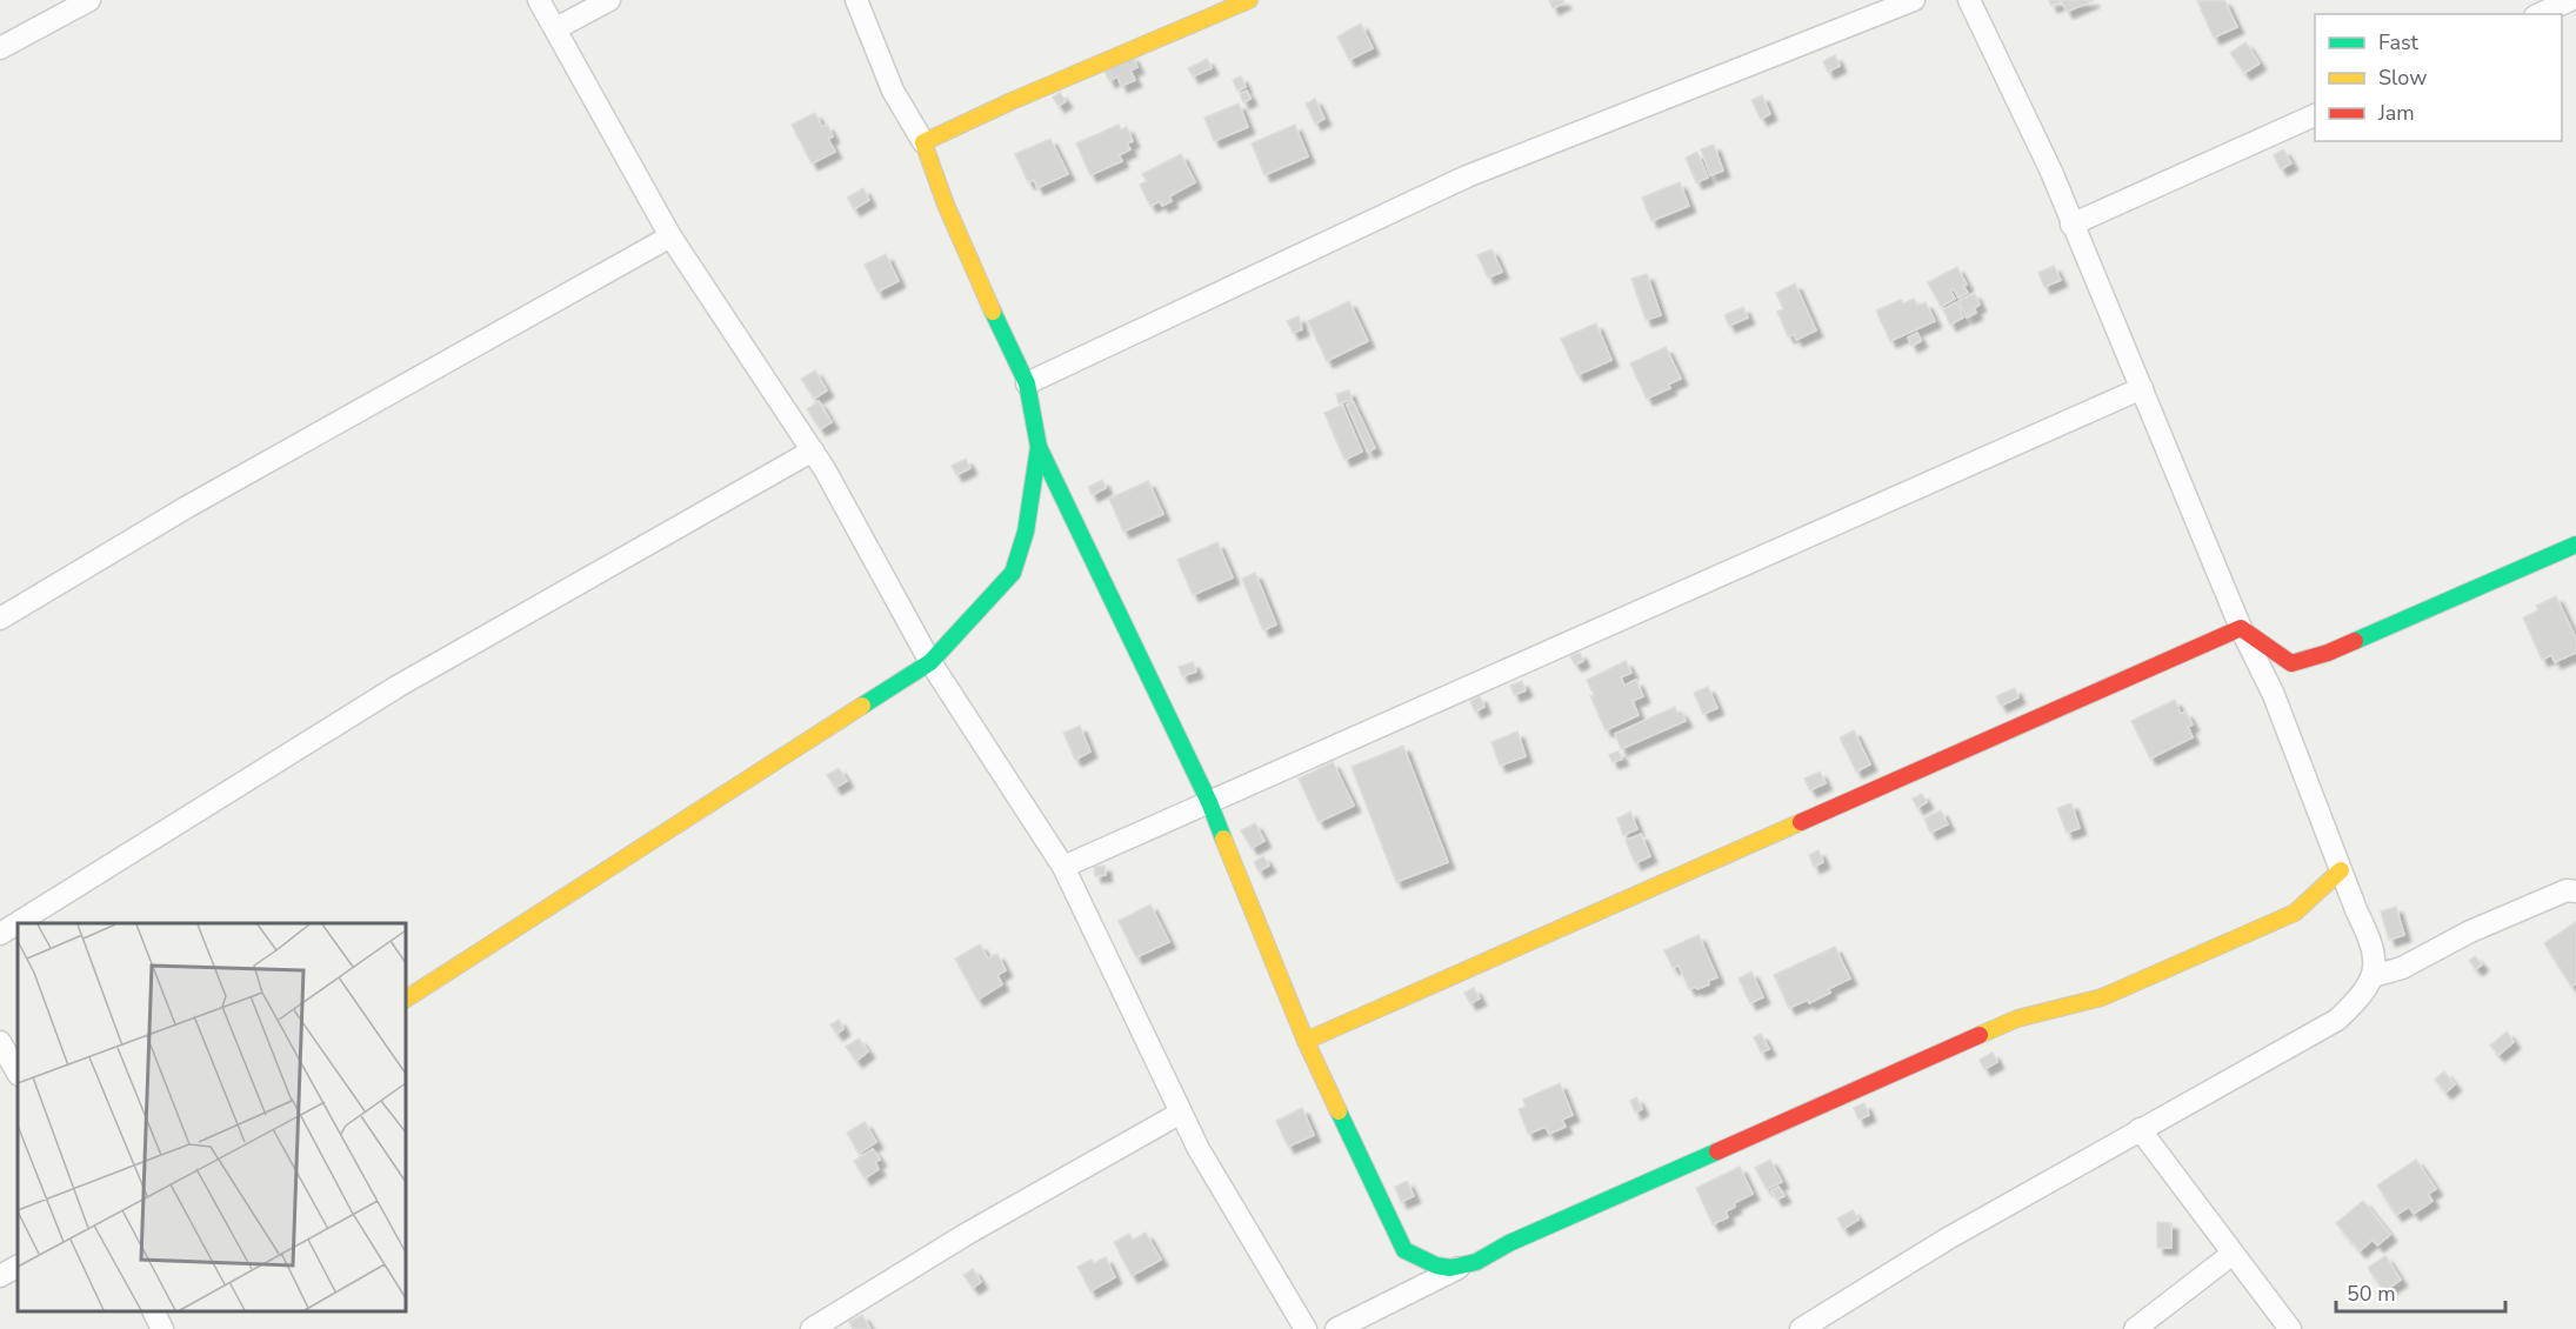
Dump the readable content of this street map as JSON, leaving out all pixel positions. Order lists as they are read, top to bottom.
{
  "legend": ["Fast", "Slow", "Jam"],
  "scale_bar": "50 m"
}
